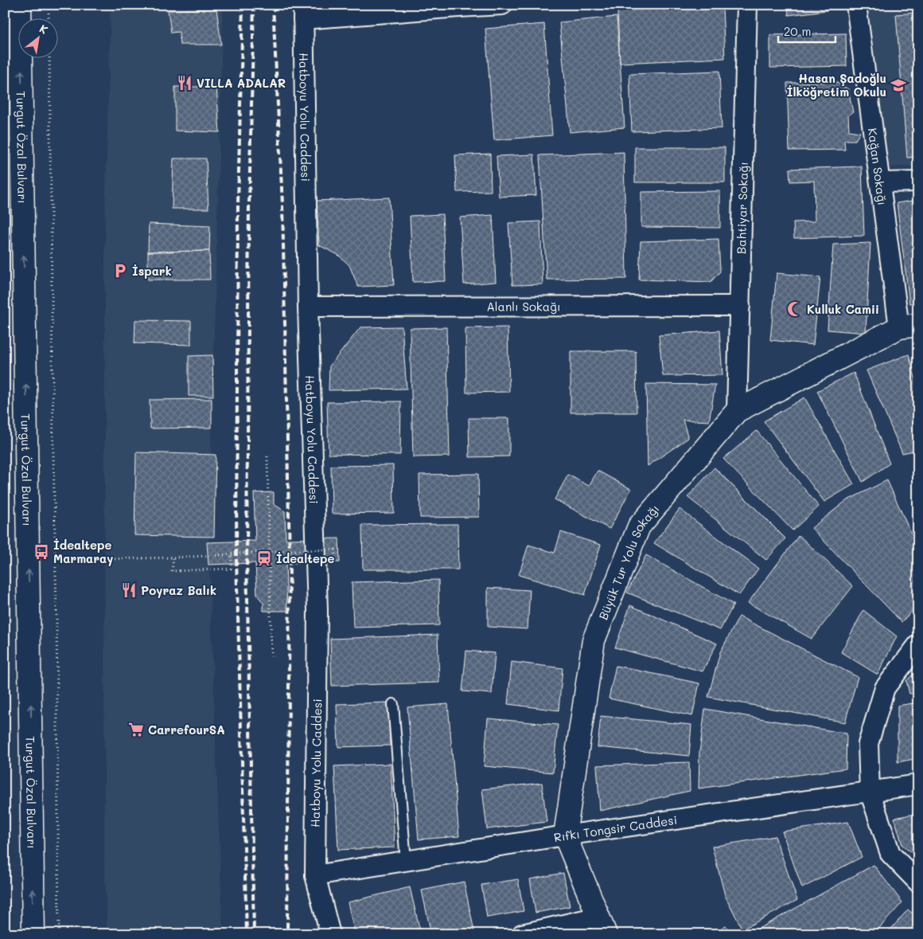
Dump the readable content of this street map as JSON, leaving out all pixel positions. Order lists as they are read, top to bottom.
{
  "streets": {
    "main road": ["Turgut Özal Bulvarı", "Büyük Tur Yolu Sokağı"],
    "street": [
      "Hatboyu Yolu Caddesi",
      "Kağan Sokağı",
      "Bahtiyar Sokağı",
      "Alanlı Sokağı",
      "Rıfkı Tongsir Caddesi"
    ]
  },
  "crossings": [
    ["Hatboyu Yolu Caddesi", "Alanlı Sokağı"],
    ["Hatboyu Yolu Caddesi", "Rıfkı Tongsir Caddesi"],
    ["Kağan Sokağı", "Büyük Tur Yolu Sokağı"],
    ["Bahtiyar Sokağı", "Alanlı Sokağı"],
    ["Bahtiyar Sokağı", "Büyük Tur Yolu Sokağı"],
    ["Büyük Tur Yolu Sokağı", "Rıfkı Tongsir Caddesi"]
  ],
  "one_way": ["Turgut Özal Bulvarı"],
  "places": {
    "restaurant": ["VILLA ADALAR", "Poyraz Balık"],
    "school or university": ["Hasan Şadoğlu İlköğretim Okulu"],
    "parking": ["İspark"],
    "mosque": ["Kulluk Camii"],
    "bus stop": ["İdealtepe Marmaray"],
    "station": ["İdealtepe"],
    "supermarket": ["CarrefourSA"]
  },
  "scale_bar": "20 m",
  "north": "top right"
}
